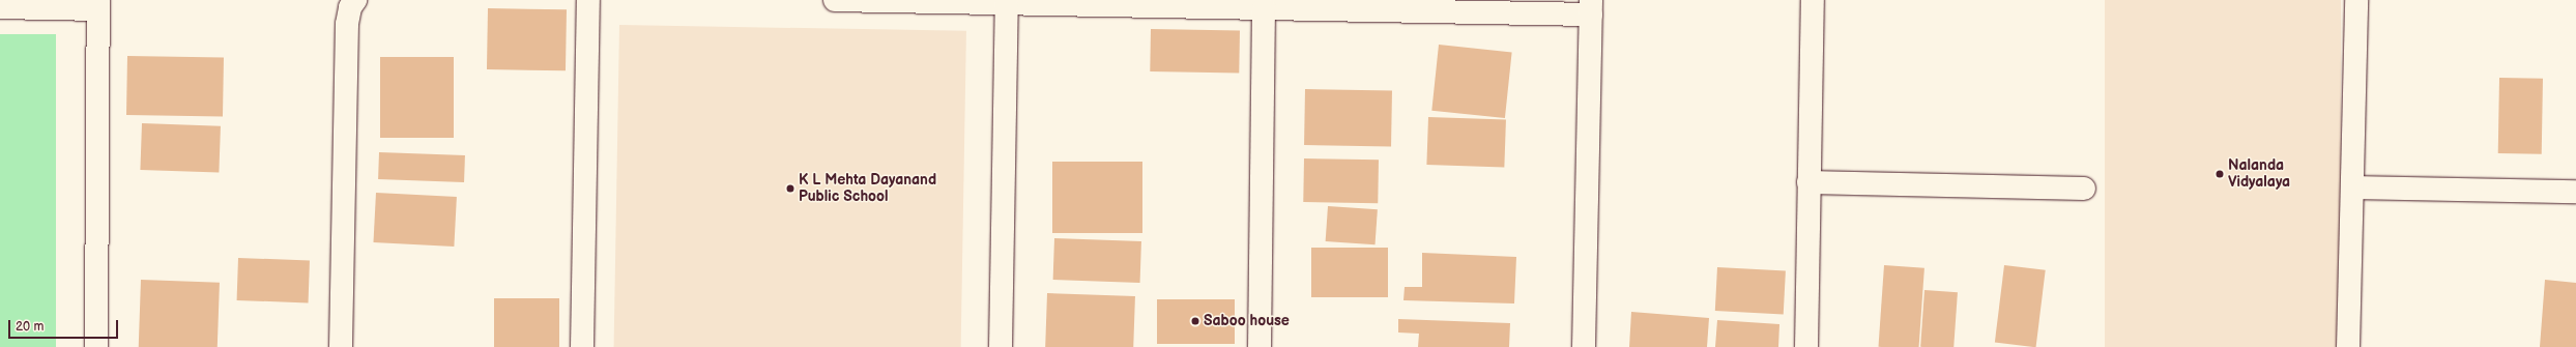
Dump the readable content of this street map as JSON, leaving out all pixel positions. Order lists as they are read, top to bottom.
{
  "places": ["Nalanda Vidyalaya", "K L Mehta Dayanand Public School", "Saboo house"],
  "scale_bar": "20 m"
}
